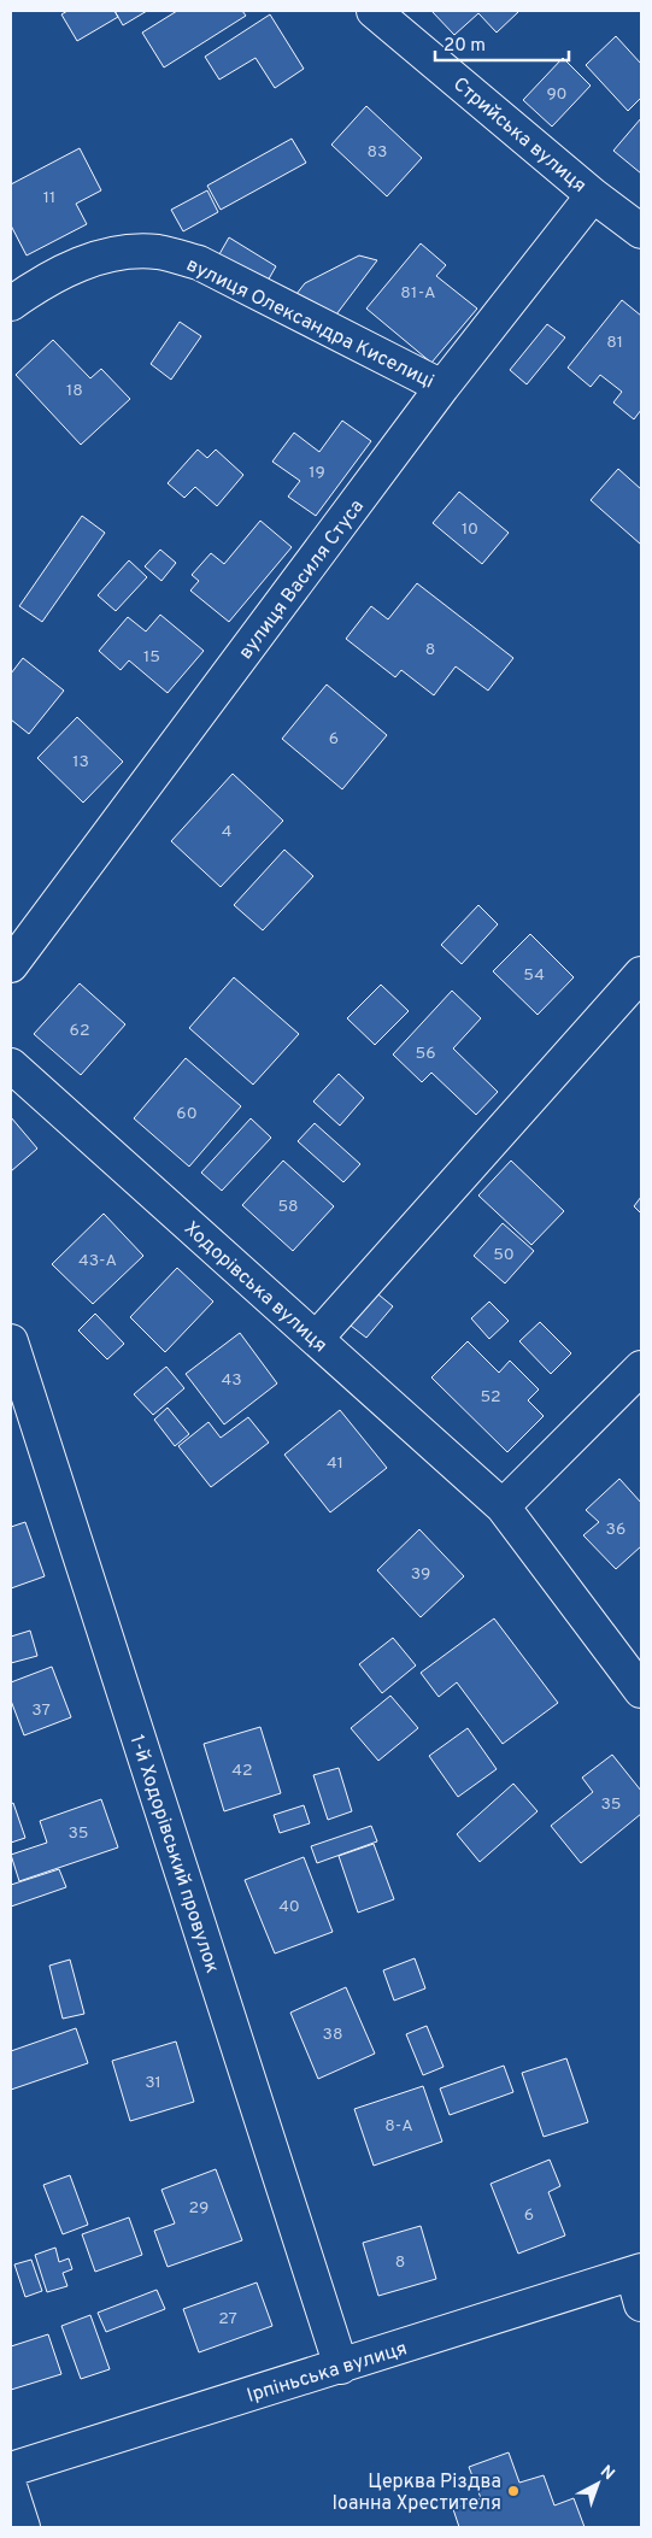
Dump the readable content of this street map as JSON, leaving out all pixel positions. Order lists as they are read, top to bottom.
{
  "streets": {
    "street": [
      "Стрийська вулиця",
      "вулиця Олександра Киселиці",
      "вулиця Василя Стуса",
      "Ходорівська вулиця",
      "1-й Ходорівський провулок",
      "Ірпіньська вулиця"
    ]
  },
  "crossings": [
    ["Стрийська вулиця", "вулиця Василя Стуса"],
    ["вулиця Олександра Киселиці", "вулиця Василя Стуса"],
    ["1-й Ходорівський провулок", "Ірпіньська вулиця"]
  ],
  "places": ["Церква Різдва Іоанна Хрестителя"],
  "house_numbers": [
    "90",
    "83",
    "11",
    "81-А",
    "81",
    "18",
    "19",
    "10",
    "8",
    "15",
    "6",
    "13",
    "4",
    "54",
    "62",
    "56",
    "60",
    "58",
    "50",
    "43-А",
    "43",
    "52",
    "41",
    "36",
    "39",
    "37",
    "42",
    "35",
    "35",
    "40",
    "38",
    "31",
    "8-А",
    "29",
    "6",
    "8",
    "27"
  ],
  "scale_bar": "20 m",
  "north": "top right"
}
